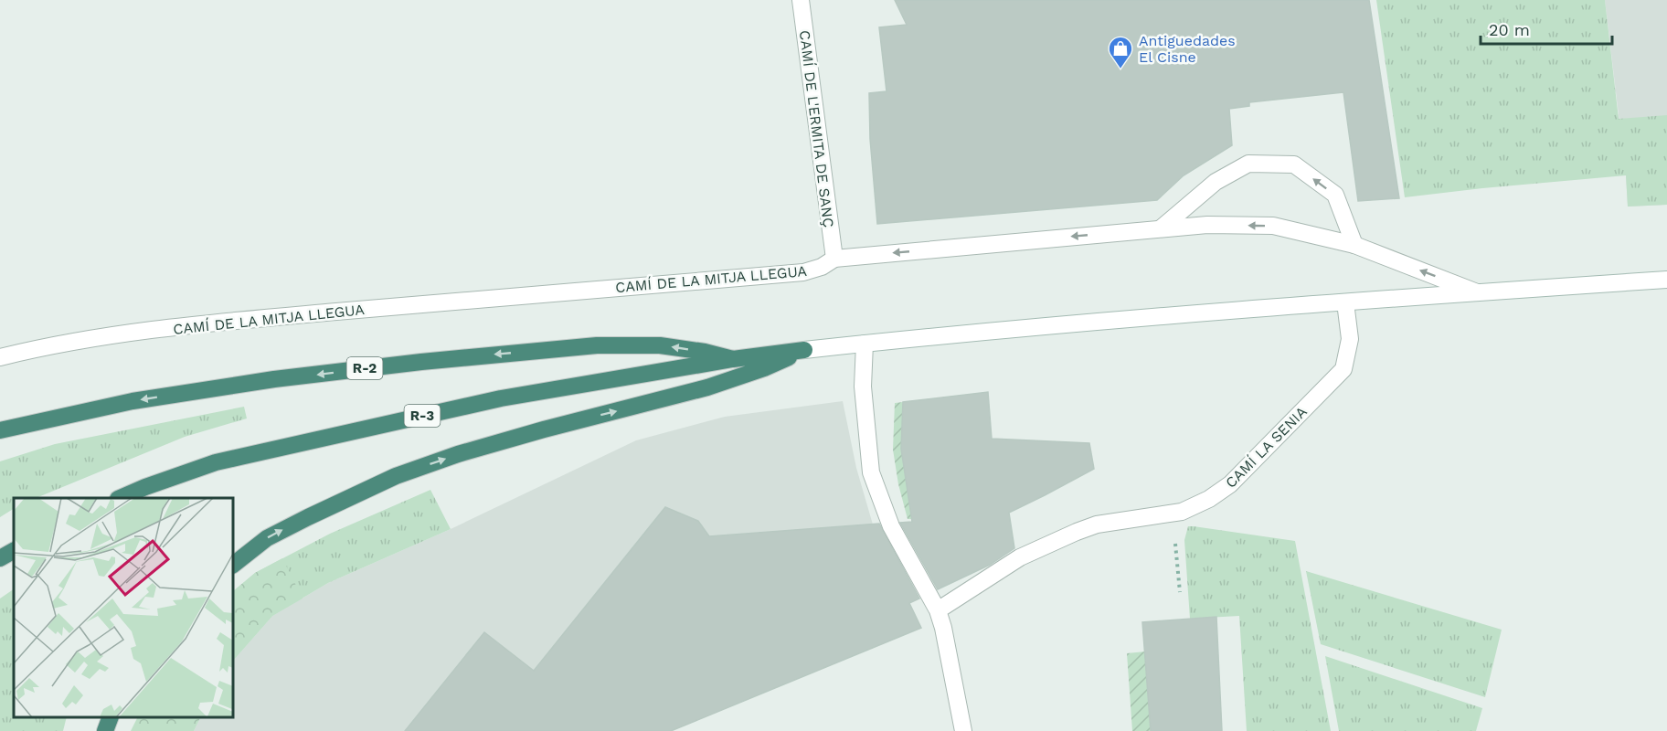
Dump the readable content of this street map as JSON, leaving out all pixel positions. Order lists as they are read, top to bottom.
{
  "streets": {
    "highway": ["R-2", "R-3"],
    "street": ["CAMÍ DE L'ERMITA DE SANÇ", "CAMÍ DE LA MITJA LLEGUA", "CAMÍ LA SENIA"]
  },
  "crossings": [
    ["CAMÍ DE L'ERMITA DE SANÇ", "CAMÍ DE LA MITJA LLEGUA"],
    ["R-2", "R-3"]
  ],
  "places": {
    "shop": ["Antiguedades El Cisne"]
  },
  "scale_bar": "20 m"
}
